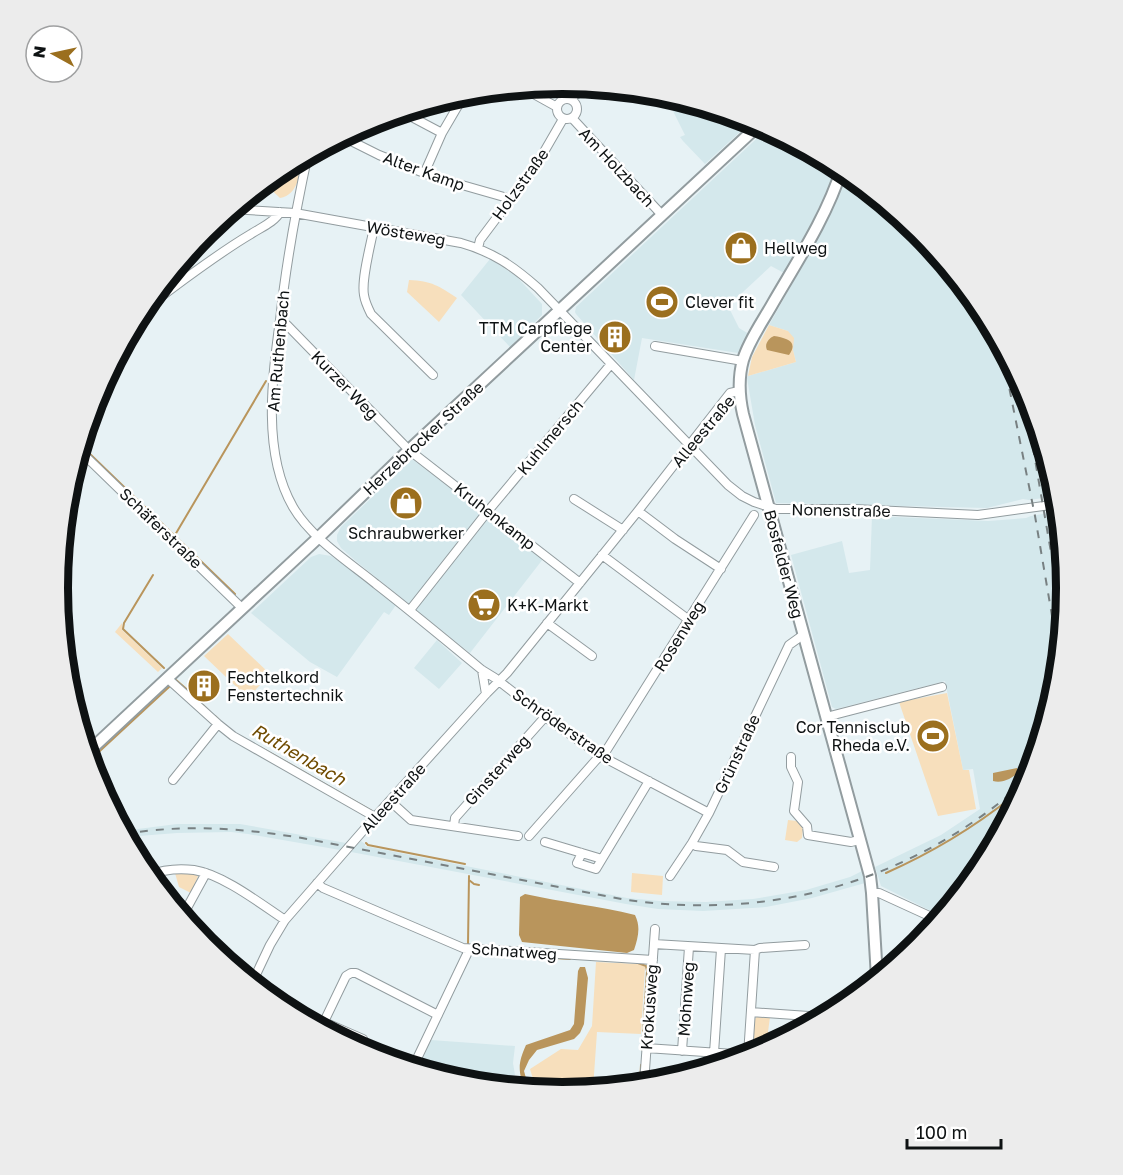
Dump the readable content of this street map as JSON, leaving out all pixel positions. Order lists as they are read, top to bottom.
{
  "streets": {
    "main road": ["Herzebrocker Straße", "Bosfelder Weg"],
    "street": [
      "Am Holzbach",
      "Alter Kamp",
      "Holzstraße",
      "Wösteweg",
      "Am Ruthenbach",
      "Kurzer Weg",
      "Alleestraße",
      "Kuhlmersch",
      "Nonenstraße",
      "Kruhenkamp",
      "Schäferstraße",
      "Rosenweg",
      "Schröderstraße",
      "Grünstraße",
      "Ginsterweg",
      "Schnatweg",
      "Mohnweg",
      "Krokusweg"
    ]
  },
  "crossings": [
    ["Am Holzbach", "Holzstraße"],
    ["Am Holzbach", "Herzebrocker Straße"],
    ["Alter Kamp", "Holzstraße"],
    ["Holzstraße", "Wösteweg"],
    ["Wösteweg", "Am Ruthenbach"],
    ["Wösteweg", "Herzebrocker Straße"],
    ["Wösteweg", "Nonenstraße"],
    ["Am Ruthenbach", "Kurzer Weg"],
    ["Am Ruthenbach", "Herzebrocker Straße"],
    ["Am Ruthenbach", "Schröderstraße"],
    ["Kurzer Weg", "Herzebrocker Straße"],
    ["Kurzer Weg", "Kruhenkamp"],
    ["Alleestraße", "Nonenstraße"],
    ["Alleestraße", "Kruhenkamp"],
    ["Alleestraße", "Bosfelder Weg"],
    ["Alleestraße", "Schröderstraße"],
    ["Alleestraße", "Schnatweg"],
    ["Kuhlmersch", "Nonenstraße"],
    ["Kuhlmersch", "Kruhenkamp"],
    ["Kuhlmersch", "Schröderstraße"],
    ["Herzebrocker Straße", "Nonenstraße"],
    ["Herzebrocker Straße", "Kruhenkamp"],
    ["Herzebrocker Straße", "Schäferstraße"],
    ["Herzebrocker Straße", "Schröderstraße"],
    ["Nonenstraße", "Bosfelder Weg"],
    ["Bosfelder Weg", "Grünstraße"],
    ["Rosenweg", "Schröderstraße"],
    ["Schröderstraße", "Grünstraße"],
    ["Schröderstraße", "Ginsterweg"],
    ["Schnatweg", "Krokusweg"]
  ],
  "water": ["Ruthenbach"],
  "places": {
    "shop": ["Hellweg", "Schraubwerker"],
    "sports": ["Clever fit", "Cor Tennisclub Rheda e.V."],
    "building": ["TTM Carpflege Center", "Fechtelkord Fenstertechnik"],
    "supermarket": ["K+K-Markt"]
  },
  "scale_bar": "100 m",
  "north": "left"
}
